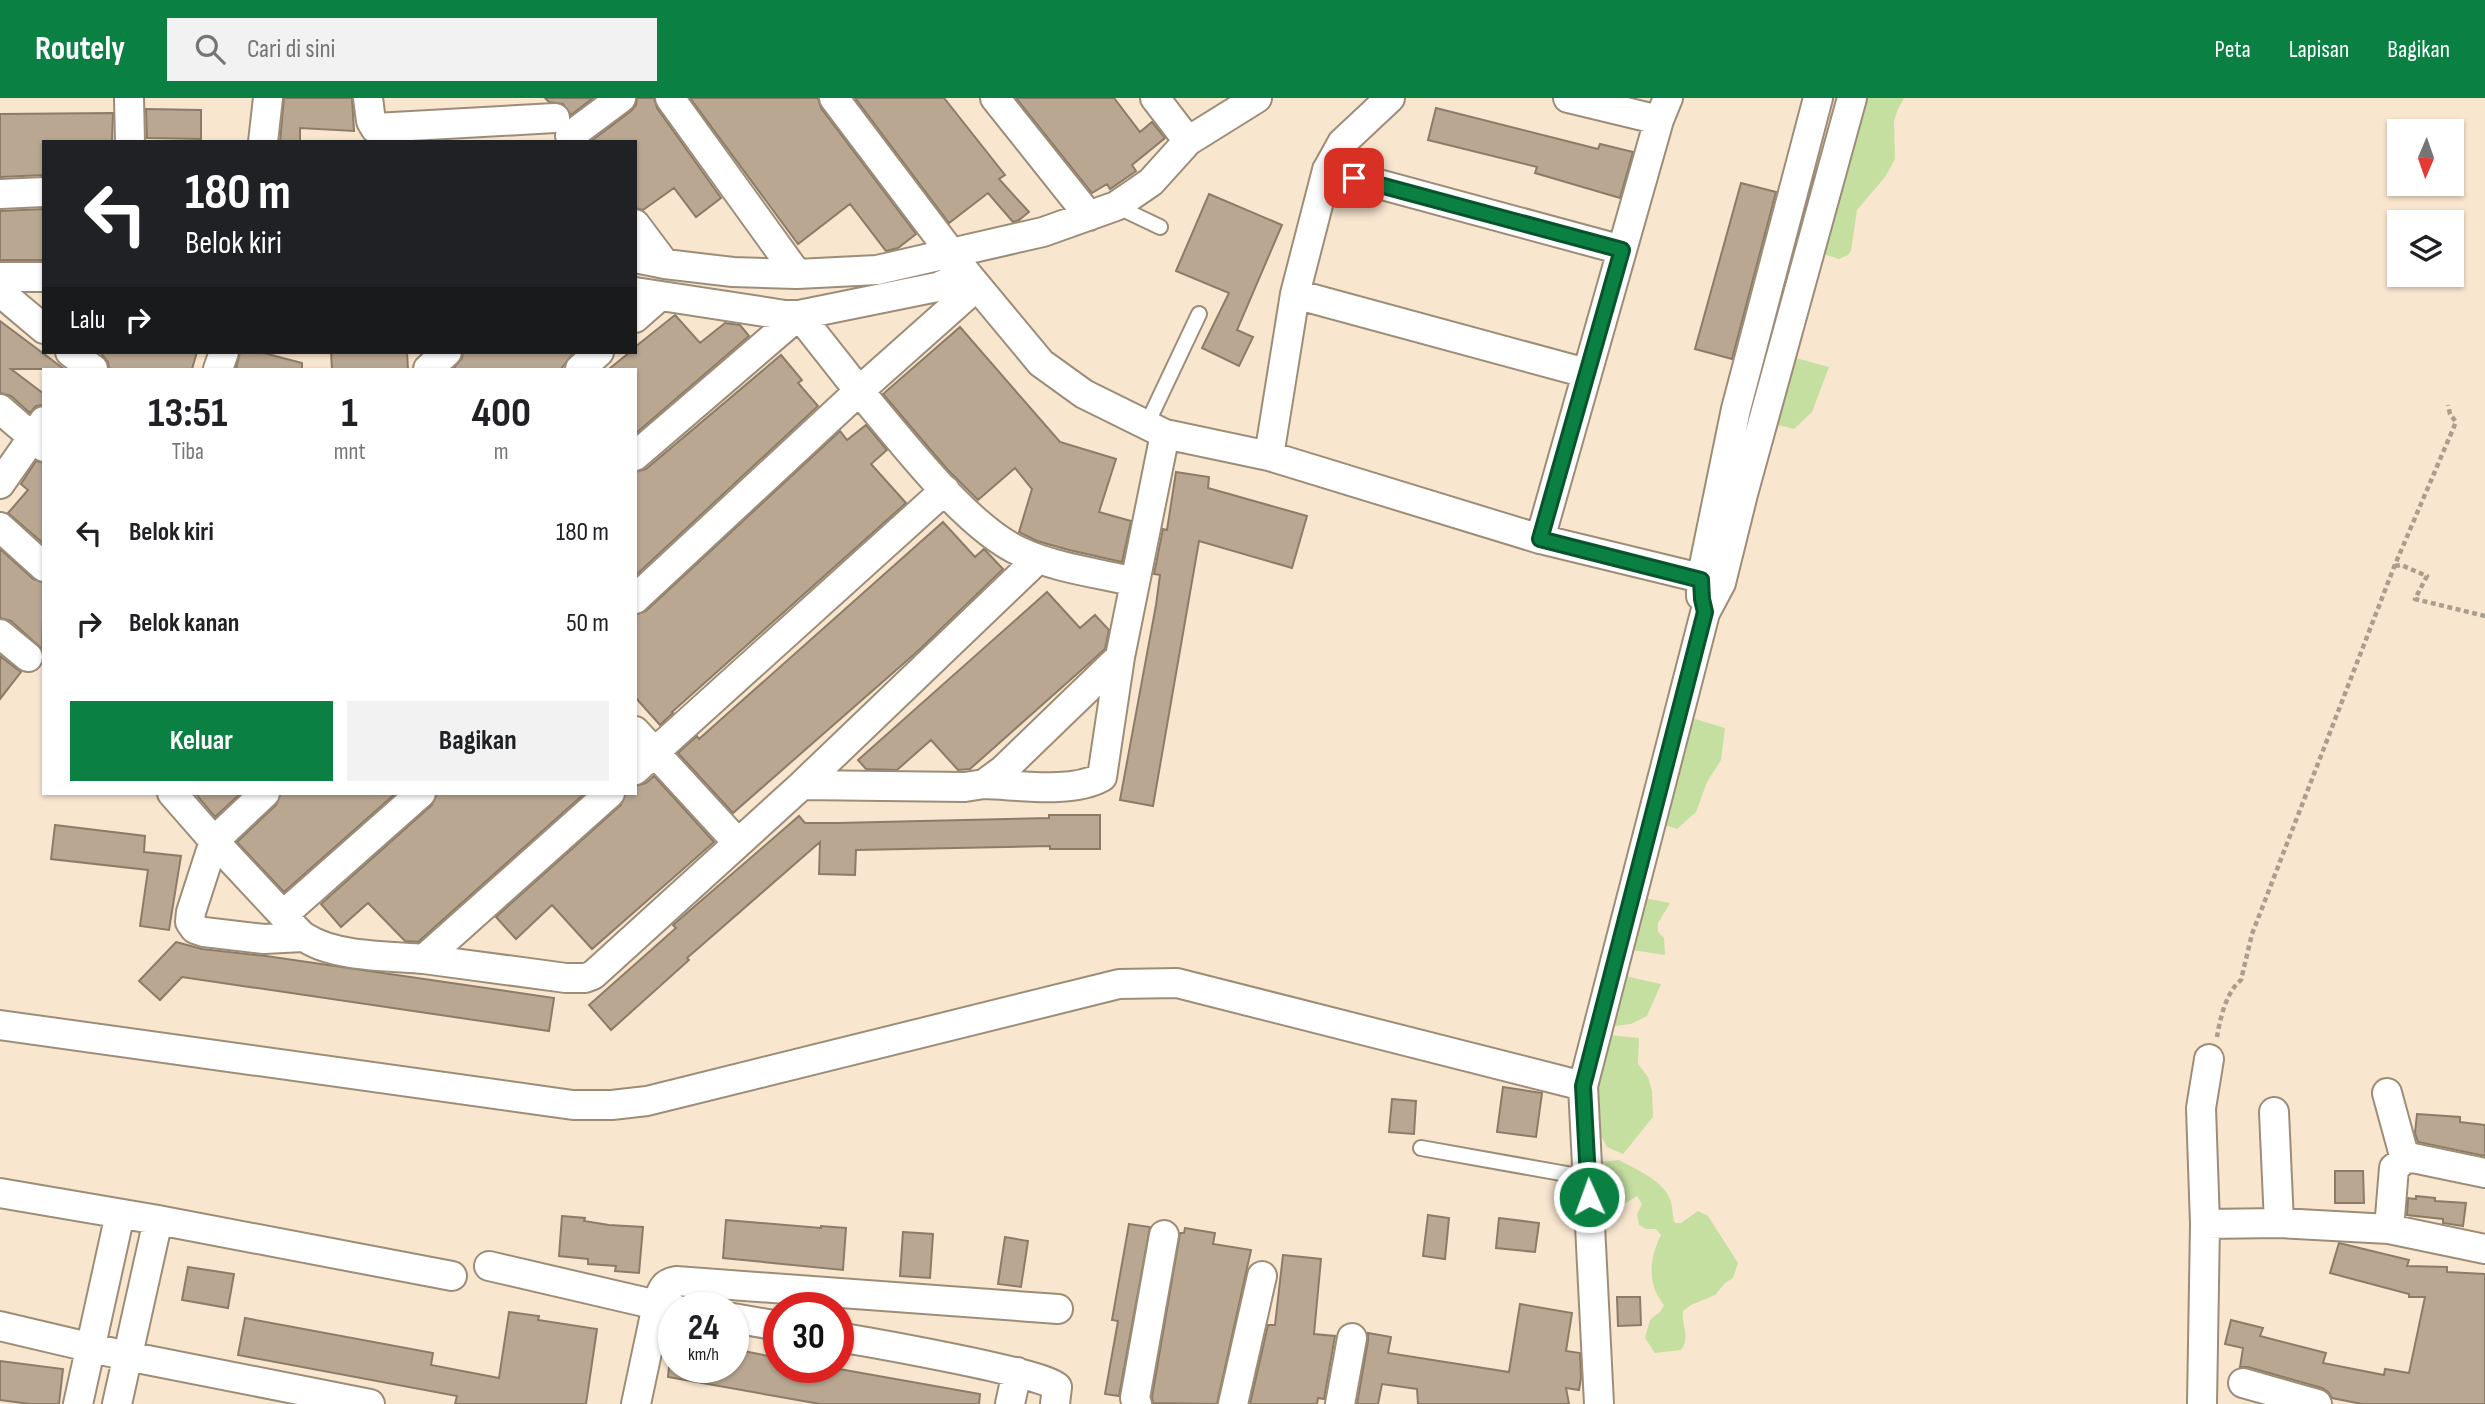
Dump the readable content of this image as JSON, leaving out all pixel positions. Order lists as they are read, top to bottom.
{
  "north": "bottom",
  "page": {
    "header": "Routely",
    "search": "Cari di sini",
    "nav": ["Peta", "Lapisan", "Bagikan"],
    "turn": ["180 m", "Belok kiri"],
    "then": "Lalu",
    "eta": [
      "13:51",
      "Tiba",
      "1",
      "mnt",
      "400",
      "m"
    ],
    "list": [
      {
        "name": "Belok kiri",
        "value": "180 m"
      },
      {
        "name": "Belok kanan",
        "value": "50 m"
      }
    ],
    "buttons": ["Keluar", "Bagikan"],
    "speed": "24 km/h",
    "limit": "30"
  }
}
